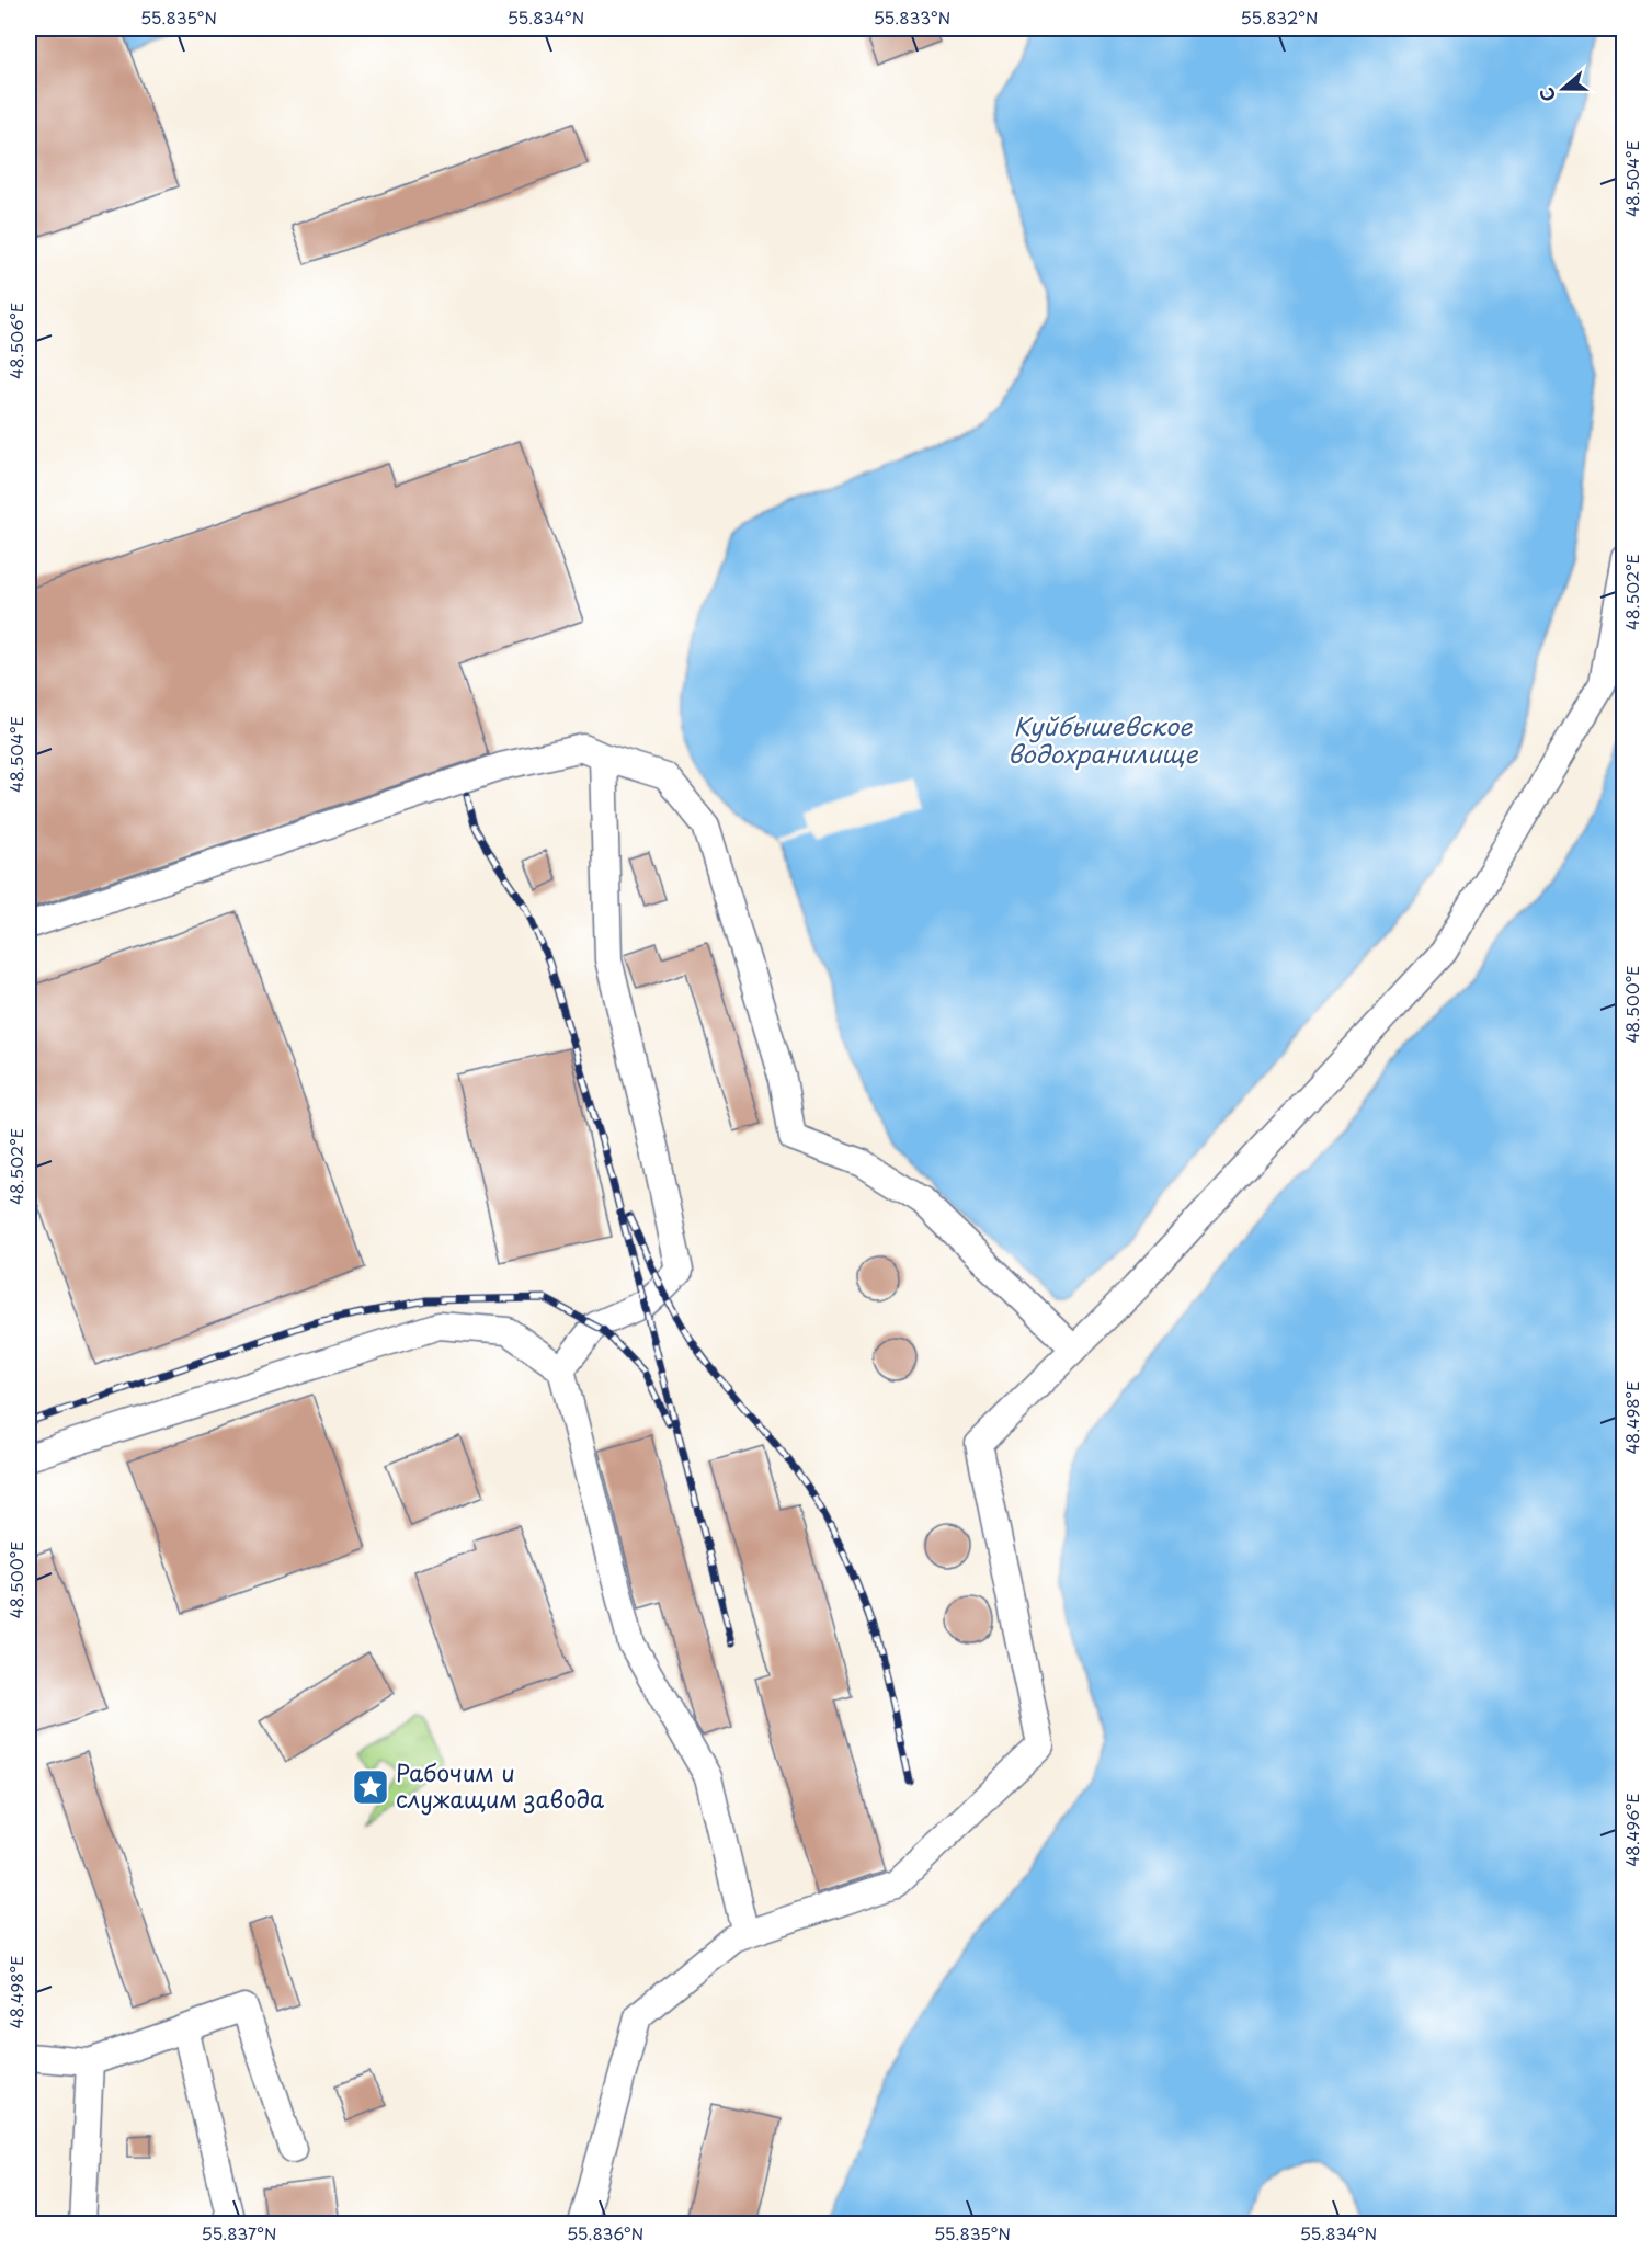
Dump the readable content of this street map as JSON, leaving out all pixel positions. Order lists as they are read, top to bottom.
{
  "water": ["Куйбышевское водохранилище"],
  "places": {
    "place": ["Рабочим и служащим завода"]
  },
  "north": "left",
  "coordinates": [
    "55.835°N",
    "55.834°N",
    "55.833°N",
    "55.832°N",
    "48.504°E",
    "48.506°E",
    "48.502°E",
    "48.500°E",
    "48.498°E",
    "48.496°E",
    "55.837°N",
    "55.836°N"
  ]
}
